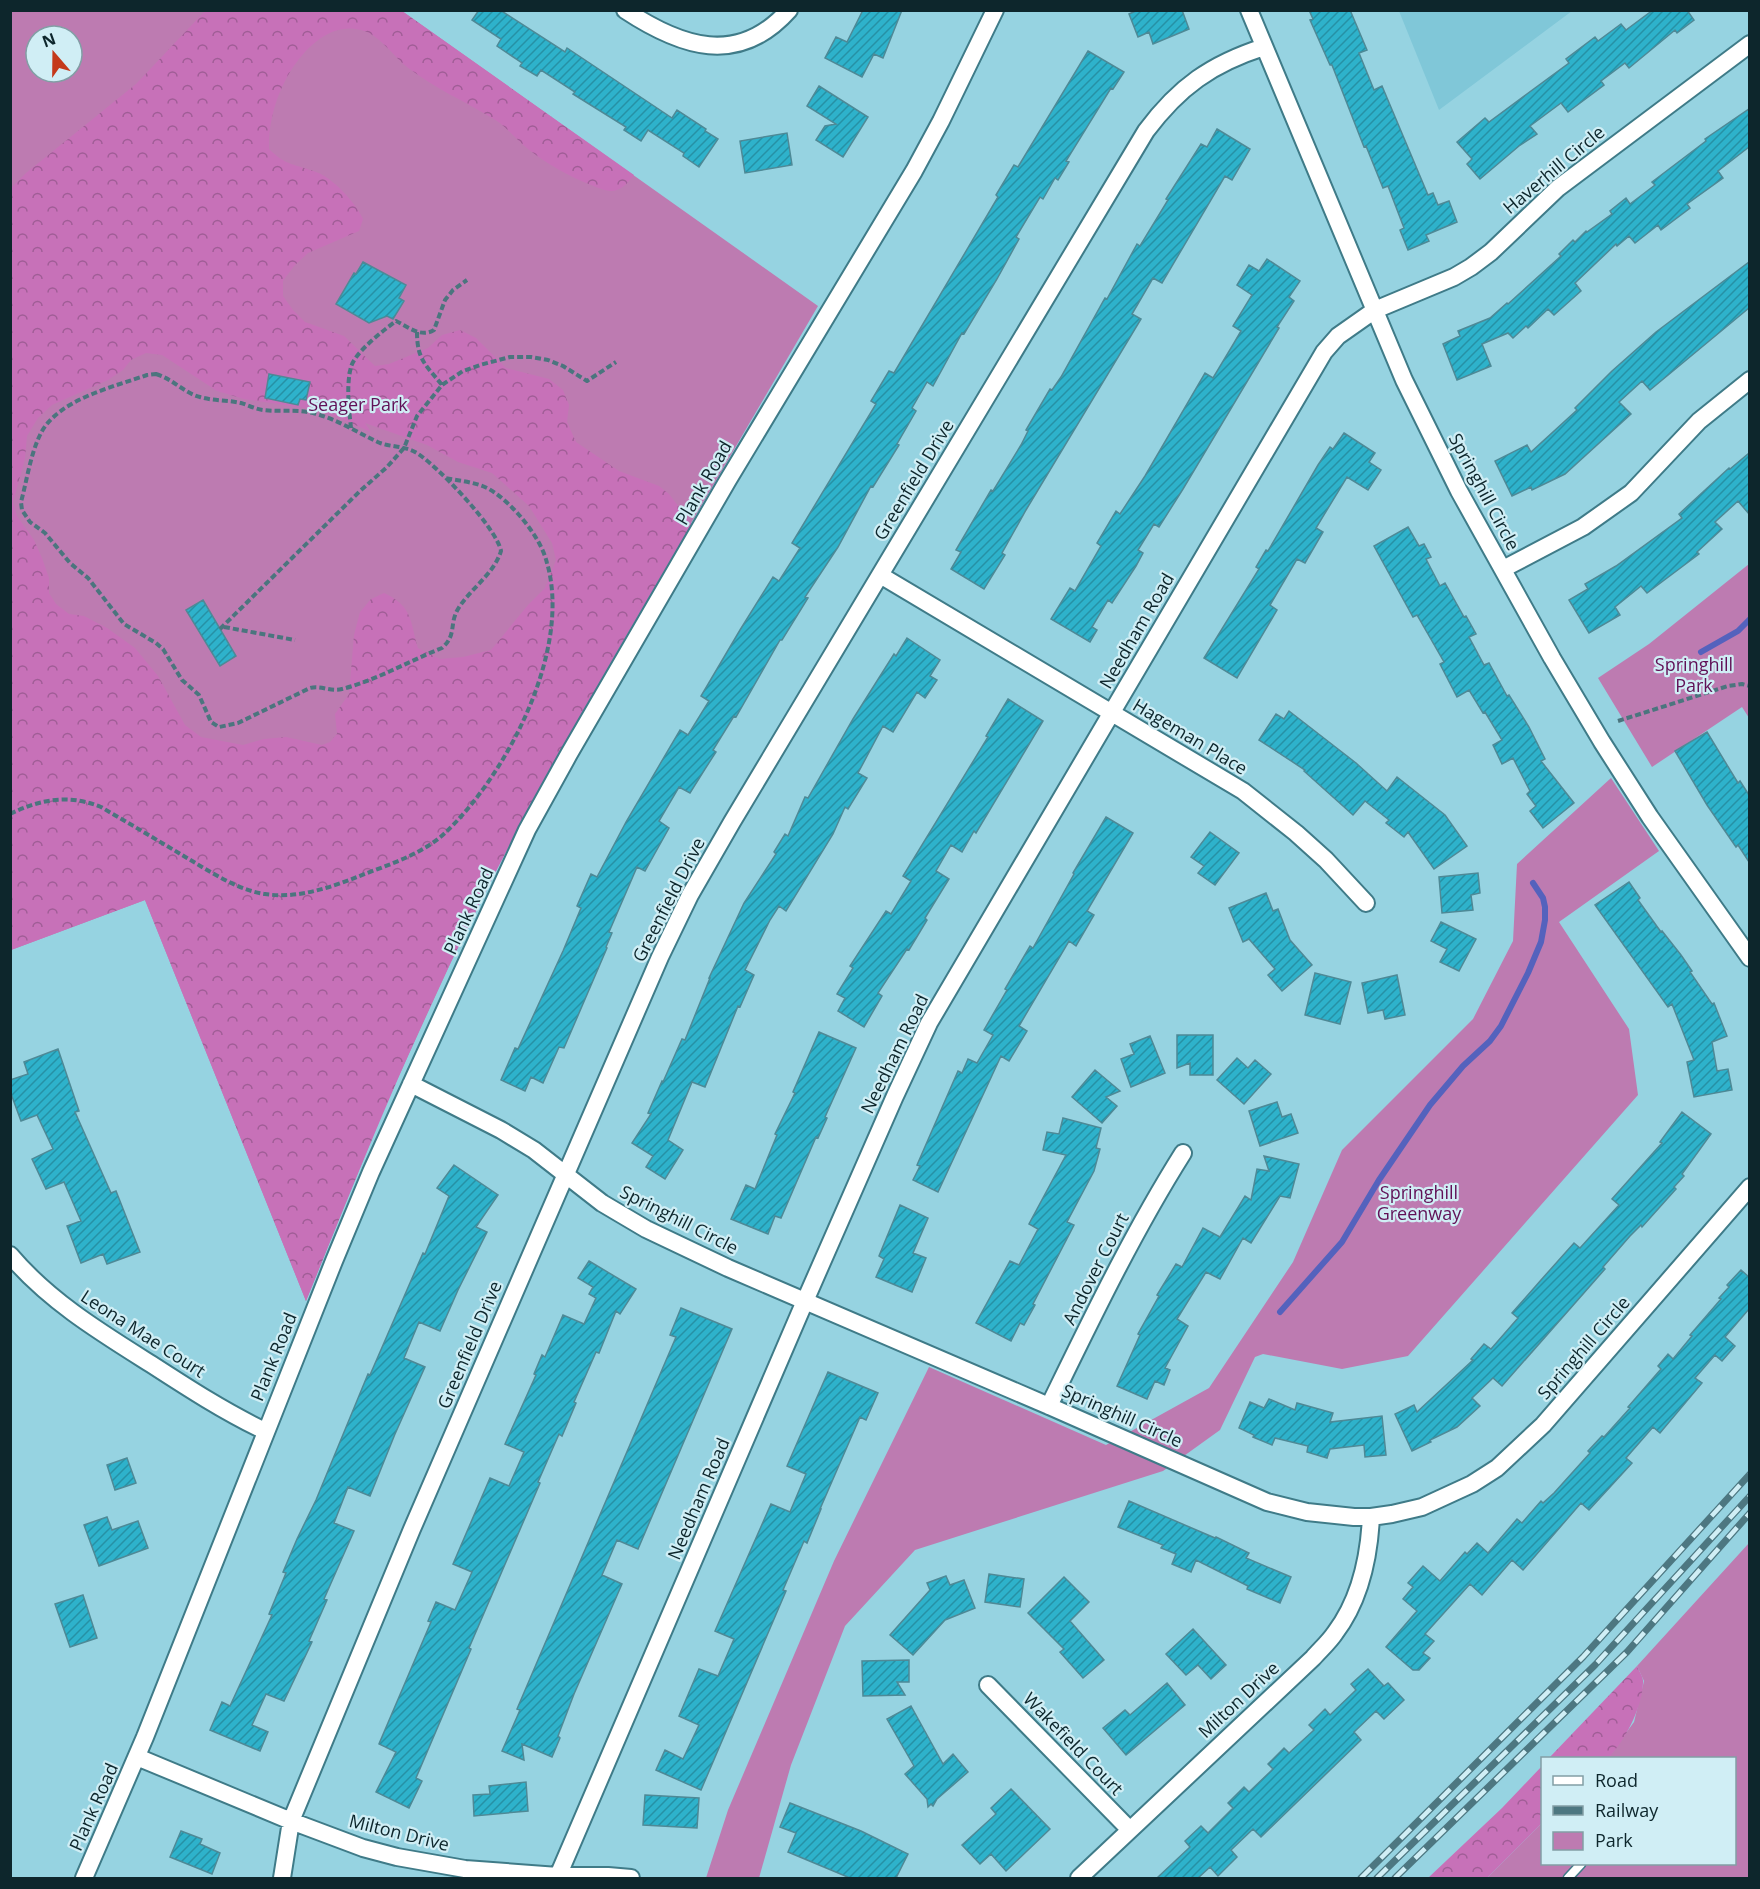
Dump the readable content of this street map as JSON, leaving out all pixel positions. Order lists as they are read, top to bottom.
{
  "streets": {
    "street": [
      "Haverhill Circle",
      "Greenfield Drive",
      "Plank Road",
      "Springhill Circle",
      "Needham Road",
      "Hageman Place",
      "Andover Court",
      "Leona Mae Court",
      "Milton Drive",
      "Wakefield Court"
    ]
  },
  "crossings": [
    ["Haverhill Circle", "Springhill Circle"],
    ["Haverhill Circle", "Needham Road"],
    ["Greenfield Drive", "Springhill Circle"],
    ["Greenfield Drive", "Hageman Place"],
    ["Greenfield Drive", "Milton Drive"],
    ["Plank Road", "Springhill Circle"],
    ["Plank Road", "Leona Mae Court"],
    ["Plank Road", "Milton Drive"],
    ["Springhill Circle", "Needham Road"],
    ["Springhill Circle", "Andover Court"],
    ["Springhill Circle", "Milton Drive"],
    ["Needham Road", "Hageman Place"],
    ["Needham Road", "Milton Drive"],
    ["Milton Drive", "Wakefield Court"]
  ],
  "parks": ["Seager Park", "Springhill Park", "Springhill Greenway"],
  "legend": ["Road", "Railway", "Park"],
  "north": "top"
}
